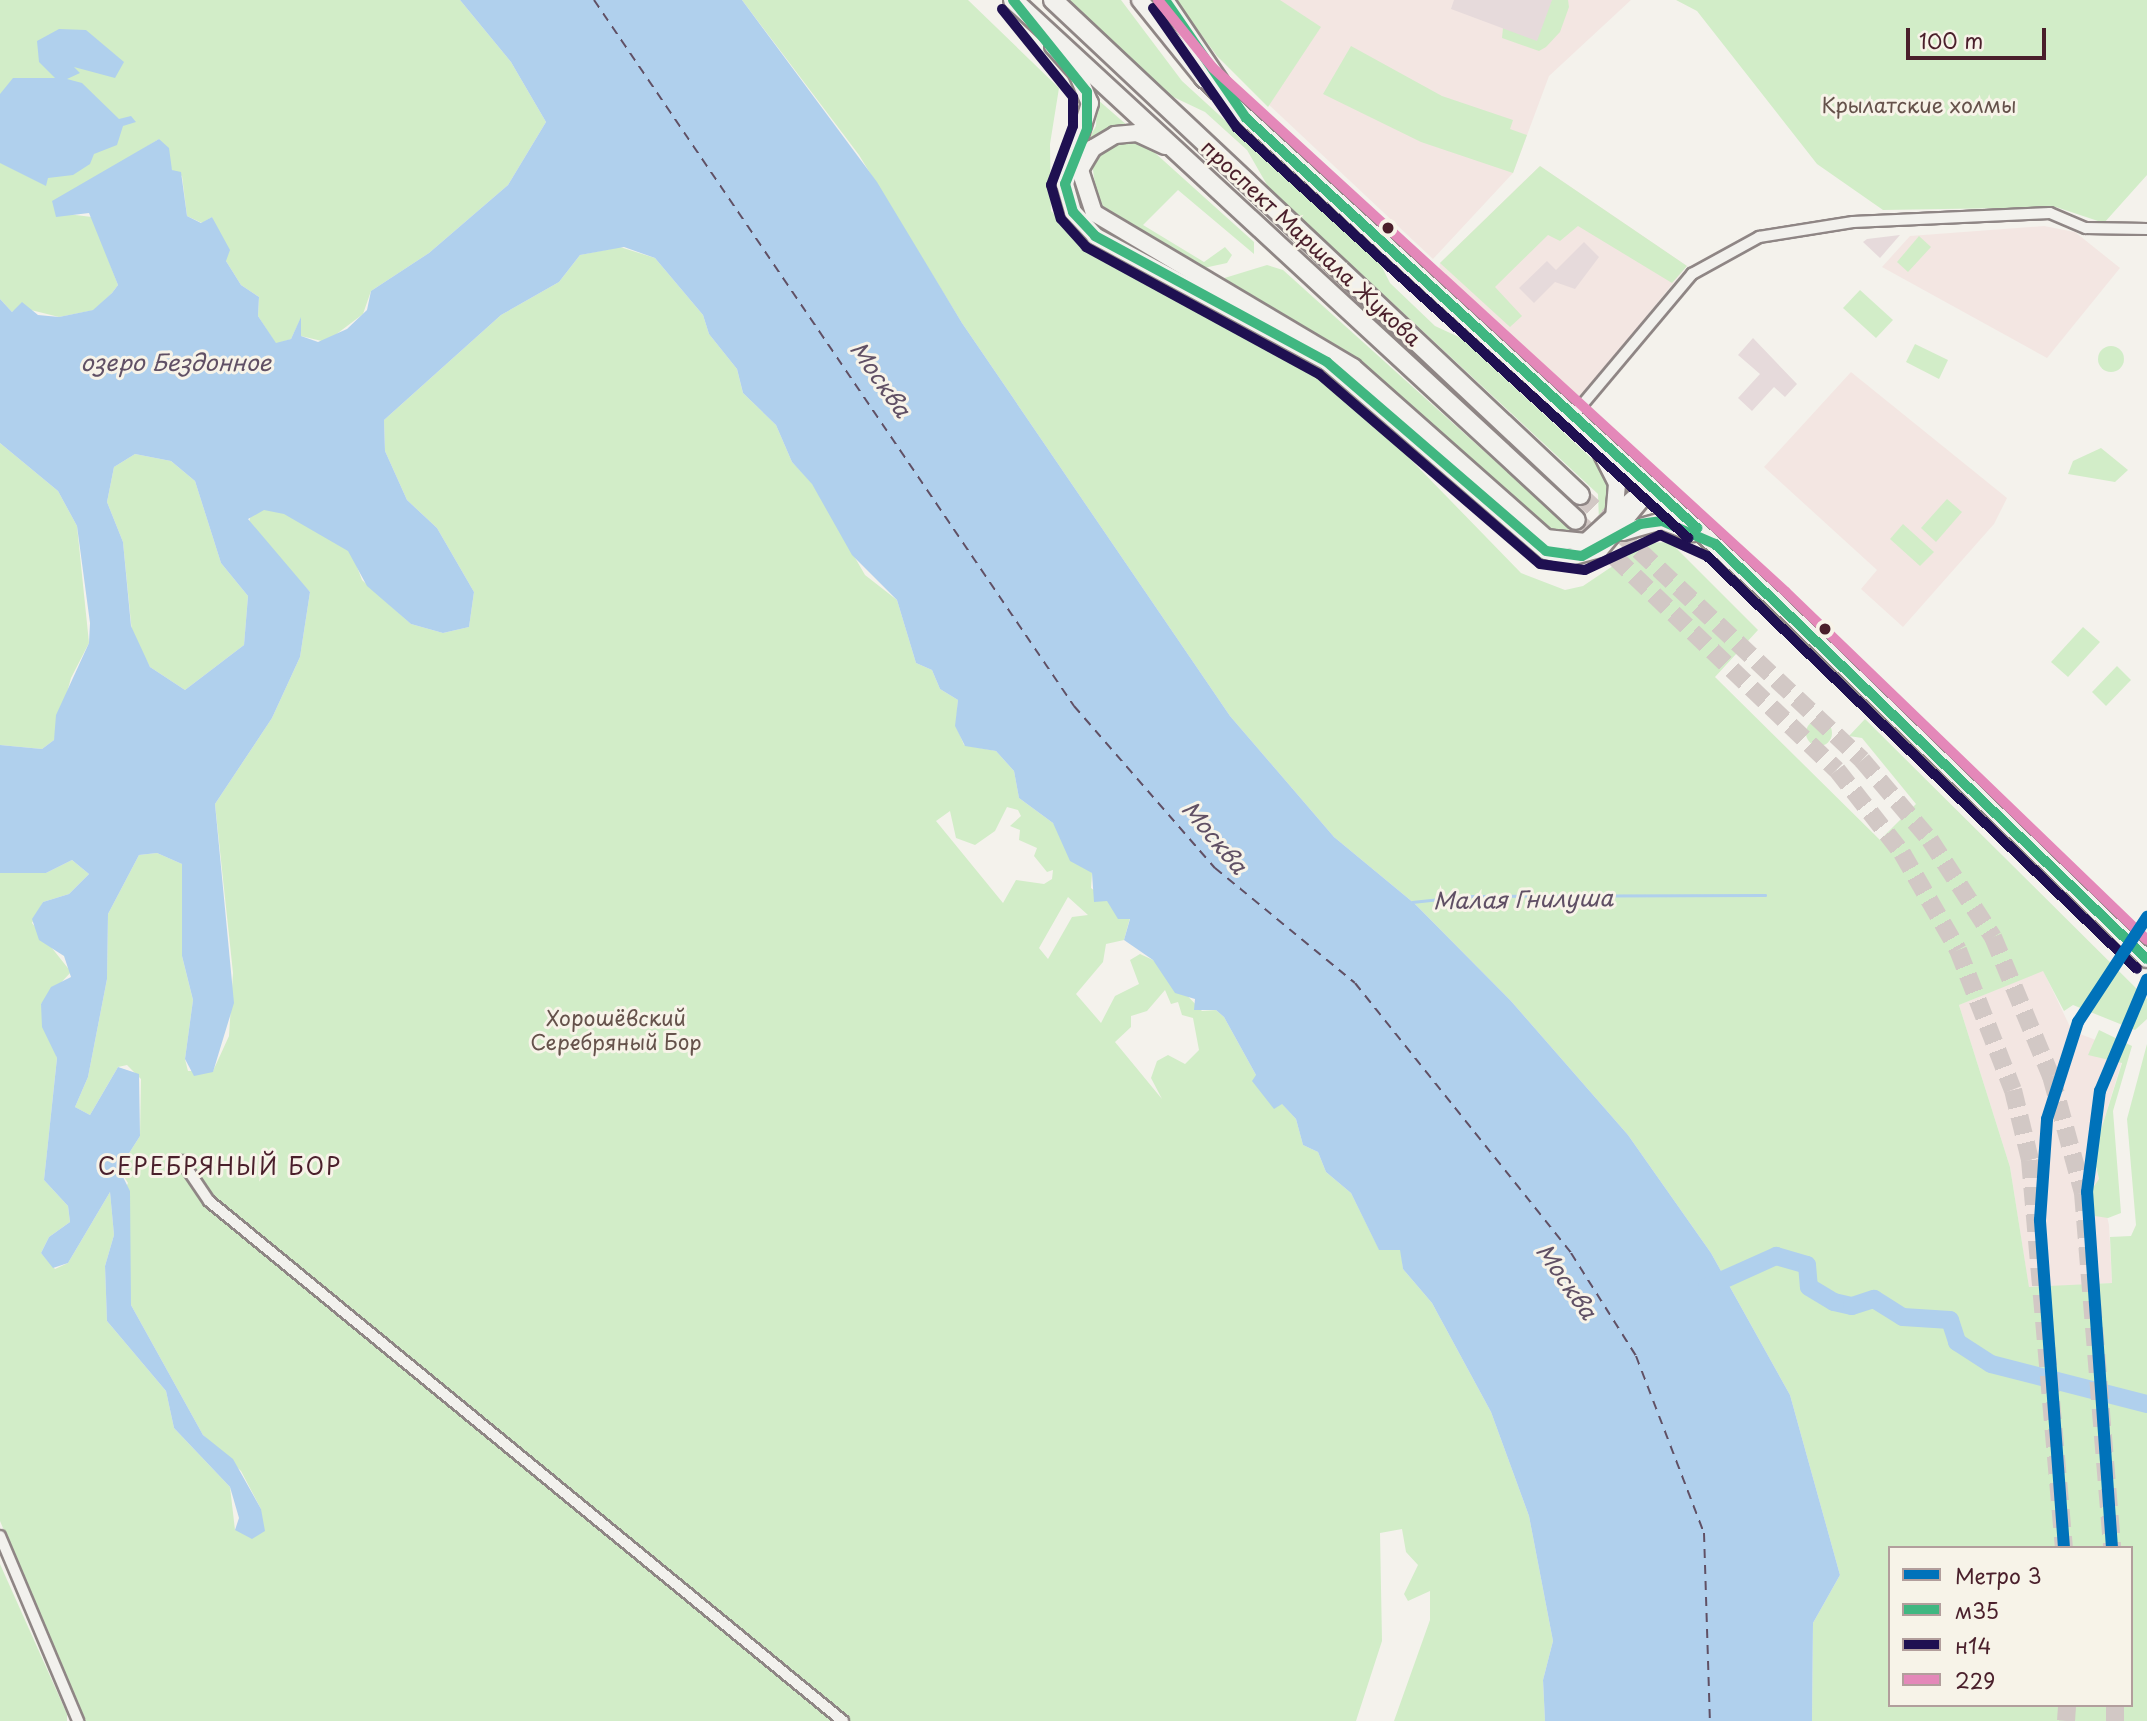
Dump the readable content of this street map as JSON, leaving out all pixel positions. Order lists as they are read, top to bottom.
{
  "streets": {
    "main road": ["проспект Маршала Жукова"]
  },
  "districts": ["СЕРЕБРЯНЫЙ БОР"],
  "water": ["озеро Бездонное", "Москва", "Малая Гнилуша"],
  "parks": ["Крылатские холмы", "Хорошёвский Серебряный Бор"],
  "lines": [
    "transit line м35",
    "transit line 229",
    "transit line н14",
    "metro line 3"
  ],
  "legend": [
    "Метро 3",
    "м35",
    "н14",
    "229"
  ],
  "scale_bar": "100 m"
}
